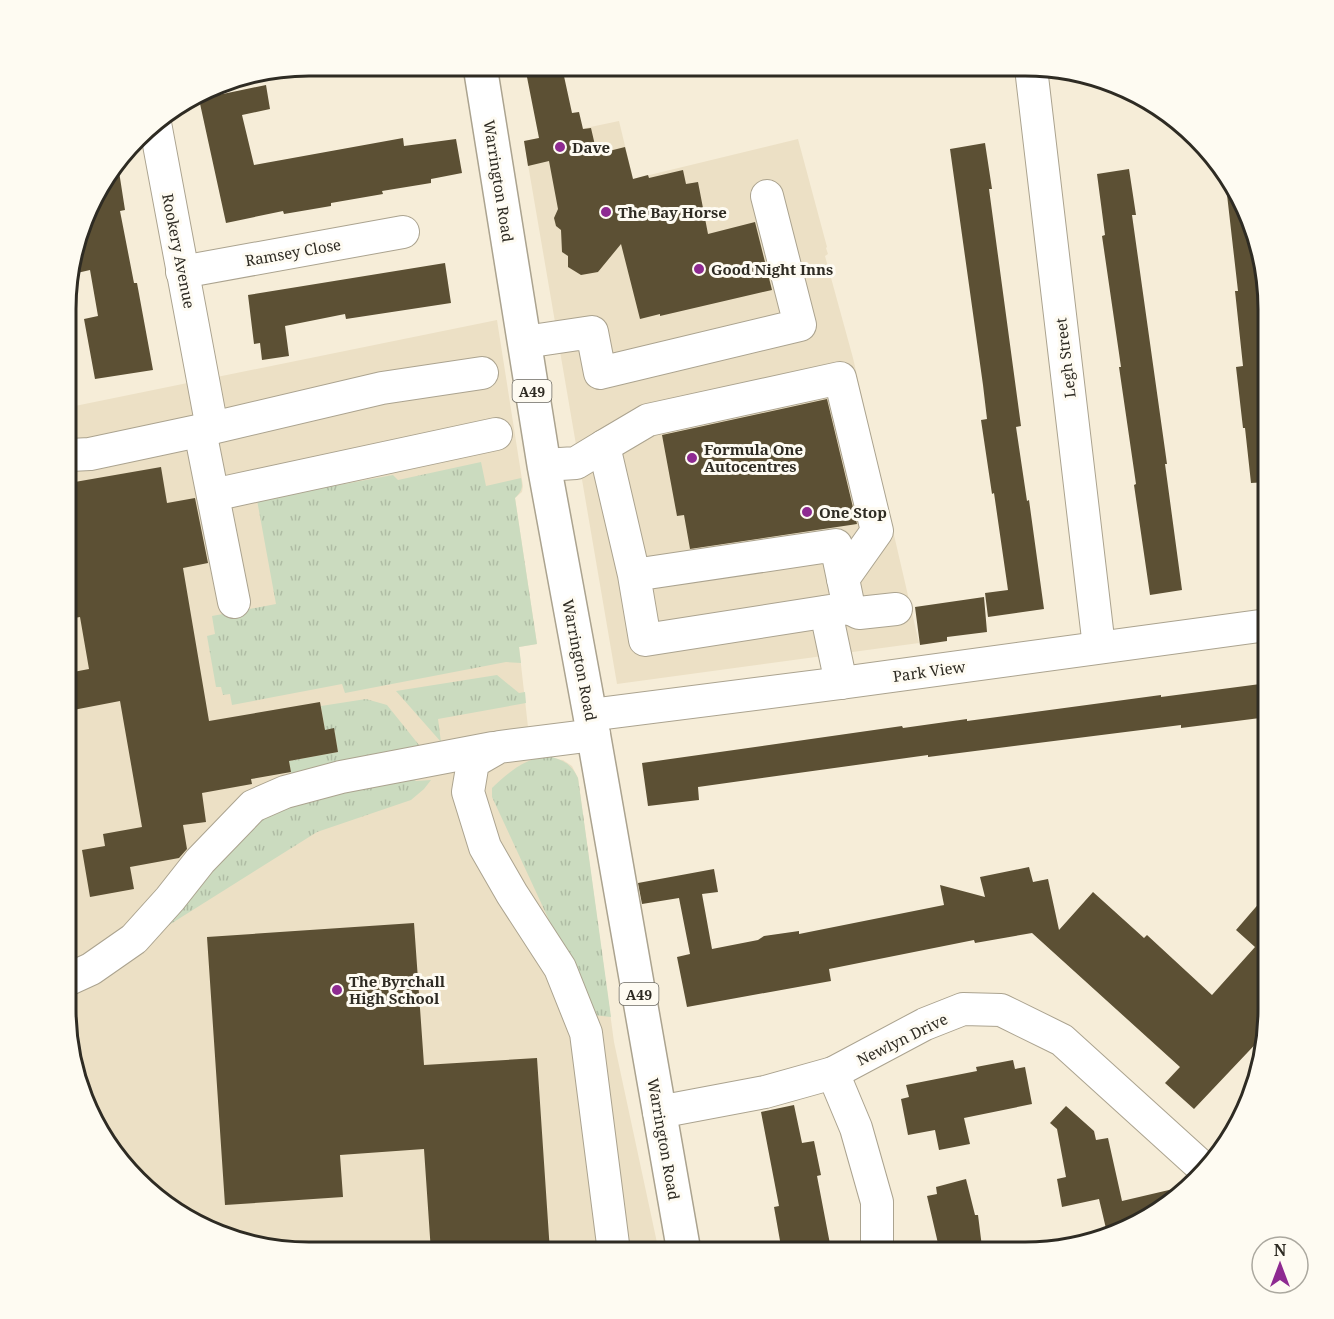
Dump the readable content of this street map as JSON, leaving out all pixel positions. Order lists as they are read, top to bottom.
{
  "streets": {
    "main road": ["Warrington Road", "A49"],
    "street": [
      "Rookery Avenue",
      "Ramsey Close",
      "Legh Street",
      "Park View",
      "Newlyn Drive"
    ]
  },
  "crossings": [
    ["Warrington Road", "Park View"],
    ["Warrington Road", "Newlyn Drive"],
    ["Rookery Avenue", "Ramsey Close"],
    ["Legh Street", "Park View"]
  ],
  "places": [
    "Dave",
    "The Bay Horse",
    "Good Night Inns",
    "Formula One Autocentres",
    "One Stop",
    "The Byrchall High School"
  ],
  "north": "top"
}
